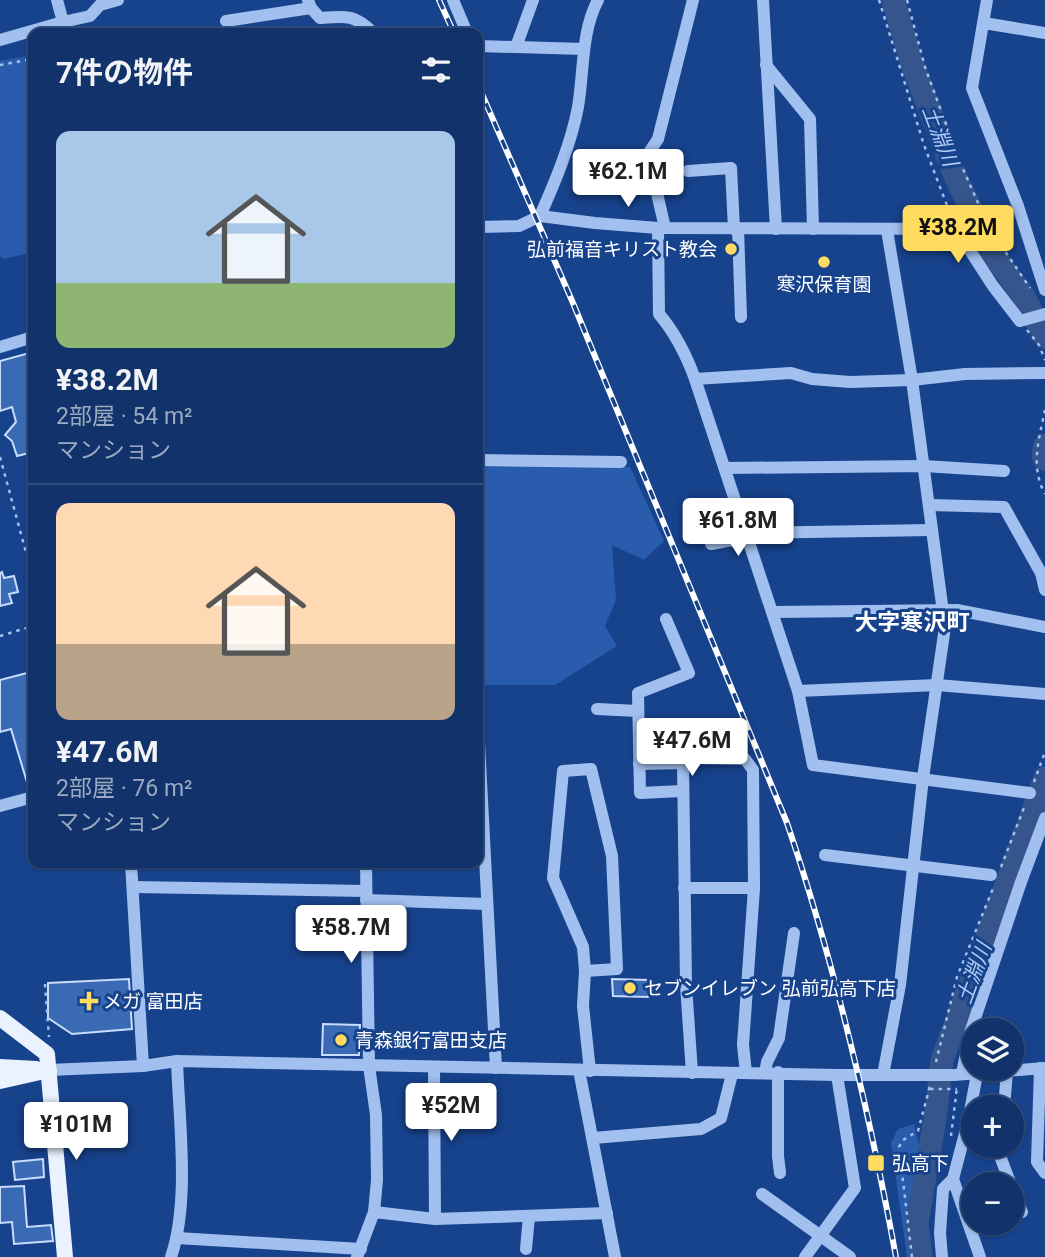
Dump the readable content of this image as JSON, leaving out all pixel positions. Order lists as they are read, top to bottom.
{
  "districts": ["大字寒沢町"],
  "water": ["土淵川"],
  "places": {
    "other": [
      "弘前福音キリスト教会",
      "寒沢保育園",
      "セブンイレブン 弘前弘高下店",
      "青森銀行富田支店"
    ],
    "health": ["メガ 富田店"],
    "transit": ["弘高下"]
  },
  "page": {
    "heading": "7件の物件",
    "list": [
      {
        "name": "¥38.2M",
        "note": "2部屋 · 54 m² · マンション"
      },
      {
        "name": "¥47.6M",
        "note": "2部屋 · 76 m² · マンション"
      }
    ],
    "price": [
      "¥62.1M",
      "¥38.2M",
      "¥61.8M",
      "¥47.6M",
      "¥58.7M",
      "¥52M",
      "¥101M"
    ],
    "map_buttons": ["+", "−"]
  }
}
